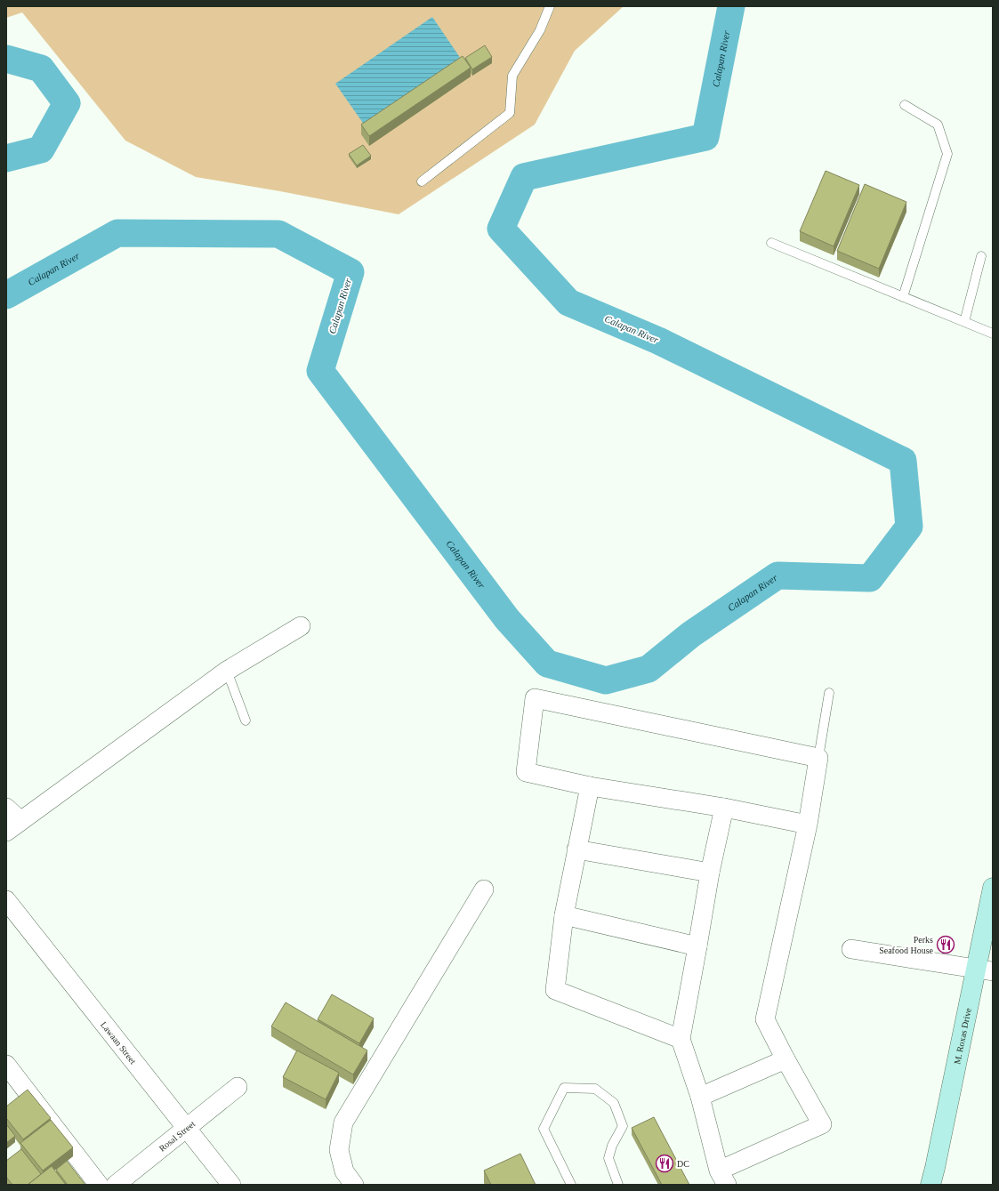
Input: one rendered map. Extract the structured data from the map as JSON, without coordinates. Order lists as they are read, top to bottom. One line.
{"streets":{"main road":["M. Roxas Drive"],"street":["Lawaan Street","Rosal Street"]},"crossings":[["Lawaan Street","Rosal Street"]],"water":["Calapan River"],"places":{"restaurant":["Perks Seafood House","DC"]}}
